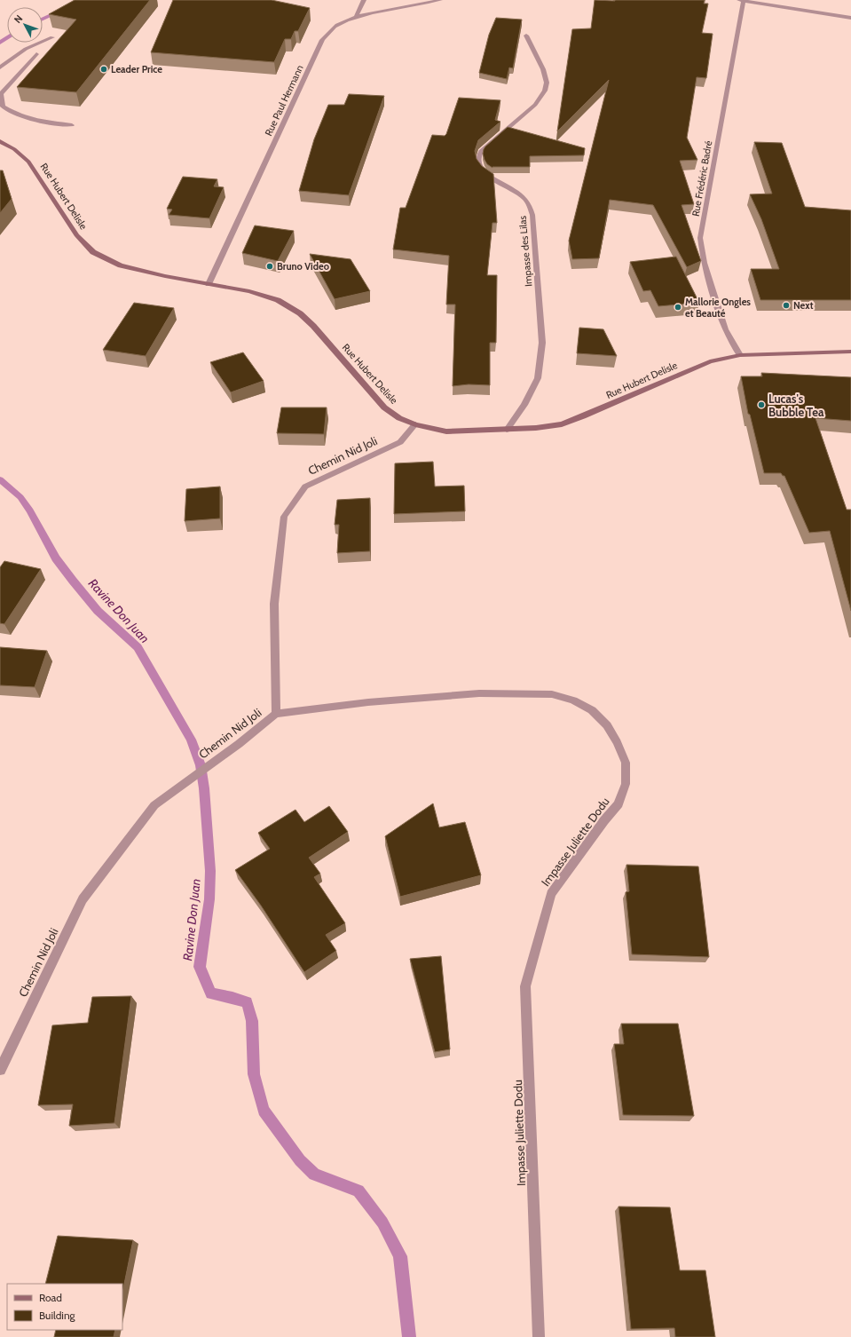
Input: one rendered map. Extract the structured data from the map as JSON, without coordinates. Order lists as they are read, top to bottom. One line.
{"streets":{"main road":["Rue Hubert Delisle"],"street":["Rue Paul Hermann","Rue Frédéric Badré","Impasse des Lilas","Chemin Nid Joli","Impasse Juliette Dodu"]},"crossings":[["Rue Paul Hermann","Rue Hubert Delisle"],["Rue Frédéric Badré","Rue Hubert Delisle"],["Rue Hubert Delisle","Impasse des Lilas"],["Rue Hubert Delisle","Chemin Nid Joli"],["Chemin Nid Joli","Impasse Juliette Dodu"]],"water":["Ravine Don Juan"],"places":["Leader Price","Bruno Video","Next","Mallorie Ongles et Beauté","Lucas's Bubble Tea"],"legend":["Road","Building"],"north":"top left"}
